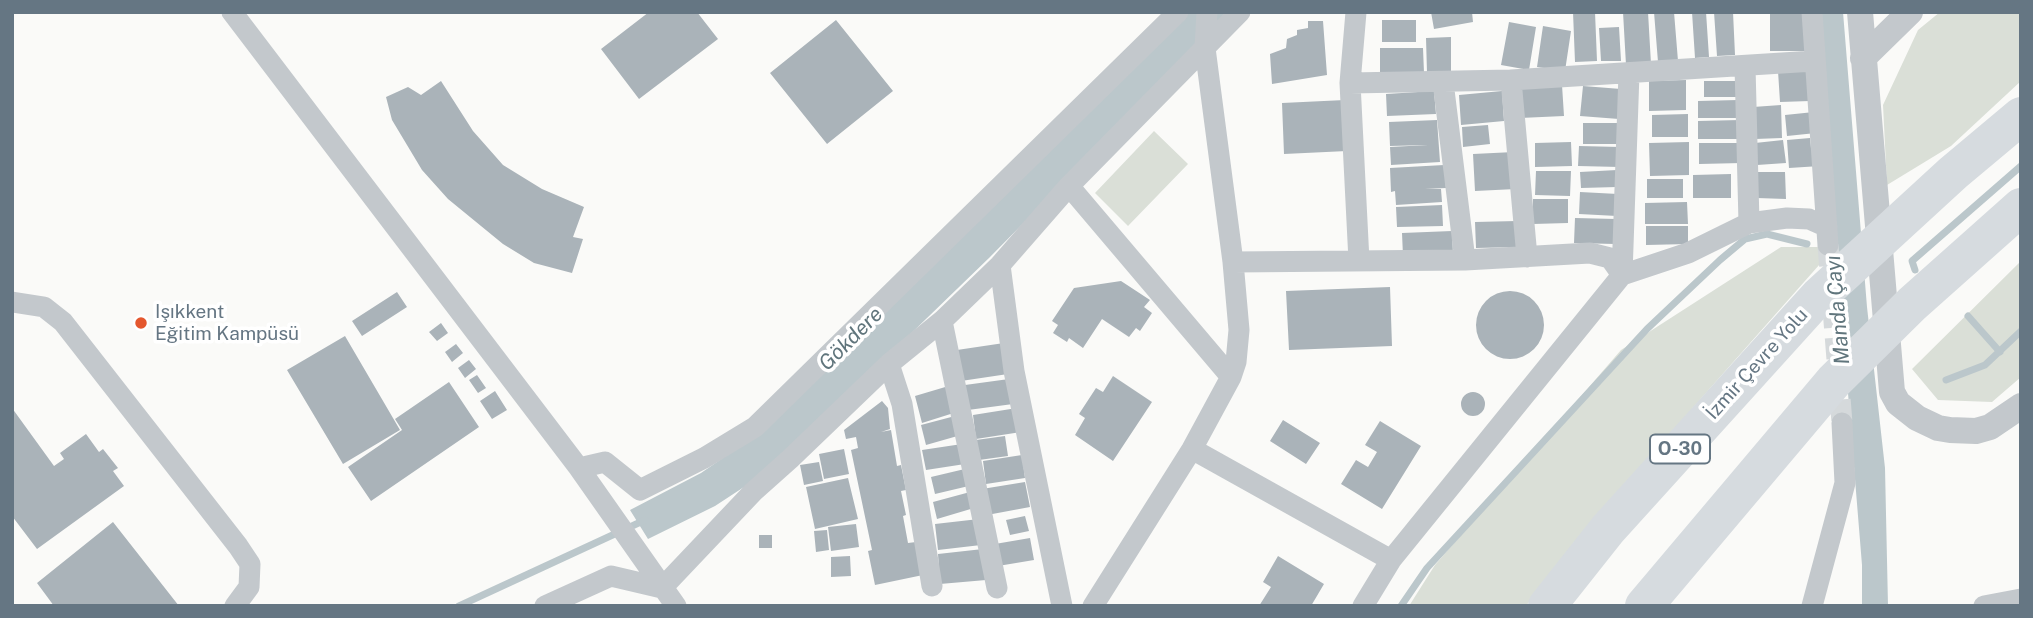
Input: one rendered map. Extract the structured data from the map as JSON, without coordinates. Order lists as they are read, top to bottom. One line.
{"streets":{"highway":["İzmir Çevre Yolu","O-30"]},"water":["Manda Çayı","Gökdere"],"places":["Işıkkent Eğitim Kampüsü"]}
